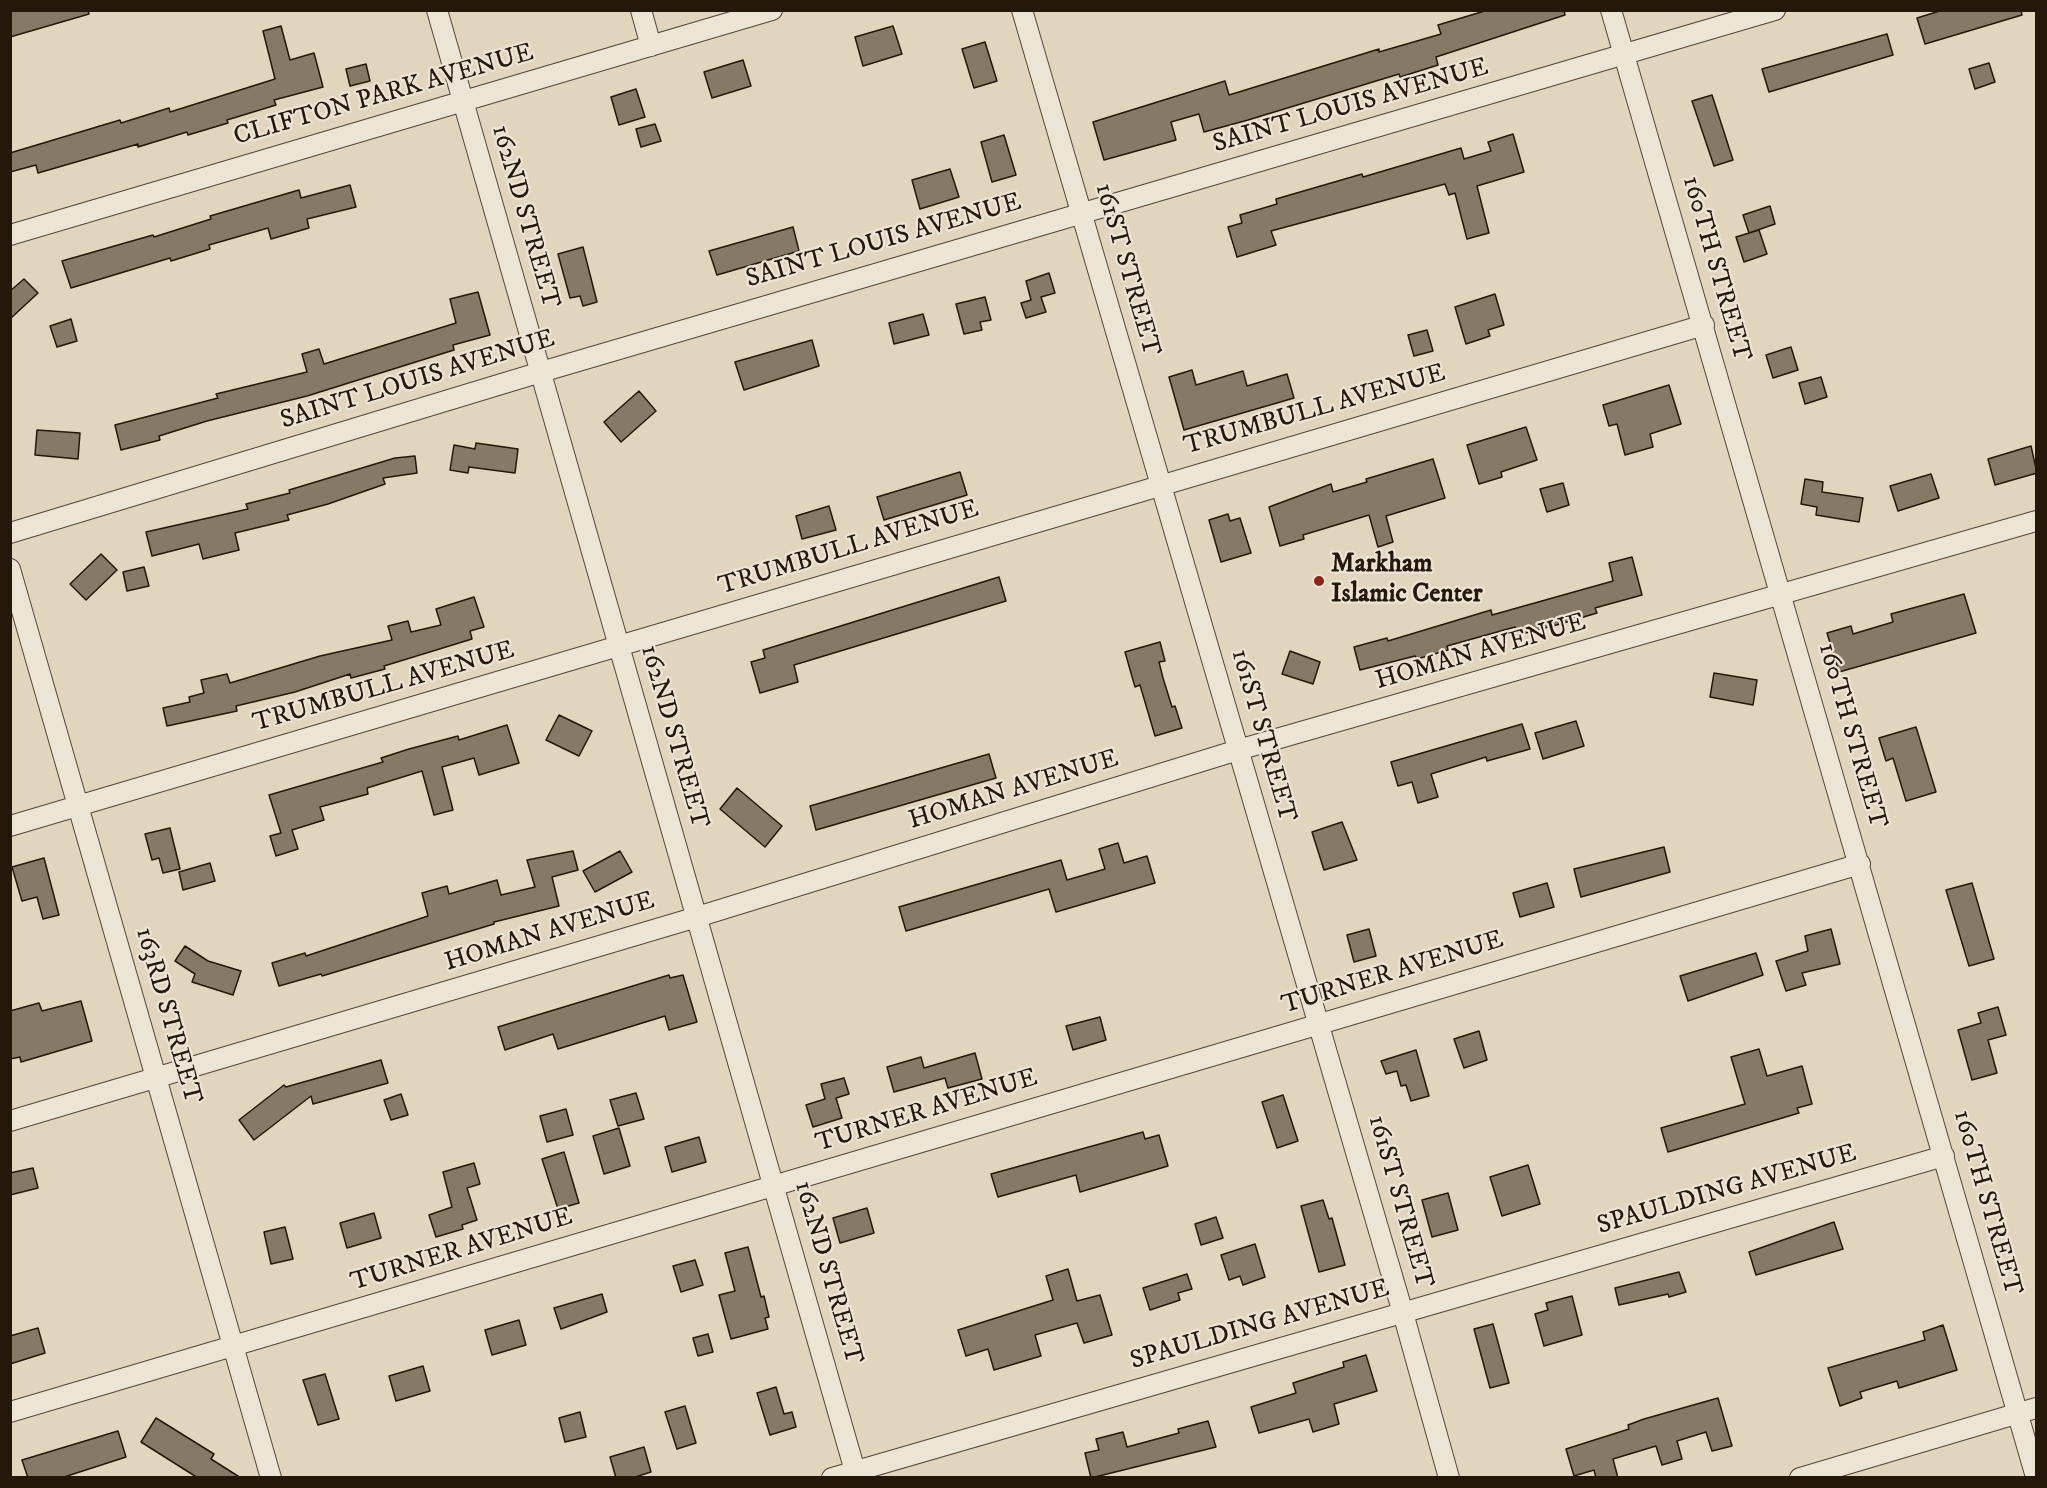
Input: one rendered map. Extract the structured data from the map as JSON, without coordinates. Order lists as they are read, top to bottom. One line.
{"streets":{"street":["CLIFTON PARK AVENUE","SAINT LOUIS AVENUE","162ND STREET","160TH STREET","161ST STREET","TRUMBULL AVENUE","HOMAN AVENUE","TURNER AVENUE","163RD STREET","SPAULDING AVENUE"]},"crossings":[["CLIFTON PARK AVENUE","162ND STREET"],["SAINT LOUIS AVENUE","162ND STREET"],["SAINT LOUIS AVENUE","160TH STREET"],["SAINT LOUIS AVENUE","161ST STREET"],["162ND STREET","TRUMBULL AVENUE"],["162ND STREET","HOMAN AVENUE"],["162ND STREET","TURNER AVENUE"],["162ND STREET","SPAULDING AVENUE"],["160TH STREET","TRUMBULL AVENUE"],["160TH STREET","HOMAN AVENUE"],["160TH STREET","TURNER AVENUE"],["160TH STREET","SPAULDING AVENUE"],["161ST STREET","TRUMBULL AVENUE"],["161ST STREET","HOMAN AVENUE"],["161ST STREET","TURNER AVENUE"],["161ST STREET","SPAULDING AVENUE"],["TRUMBULL AVENUE","163RD STREET"],["HOMAN AVENUE","163RD STREET"],["TURNER AVENUE","163RD STREET"]],"places":["Markham Islamic Center"]}
